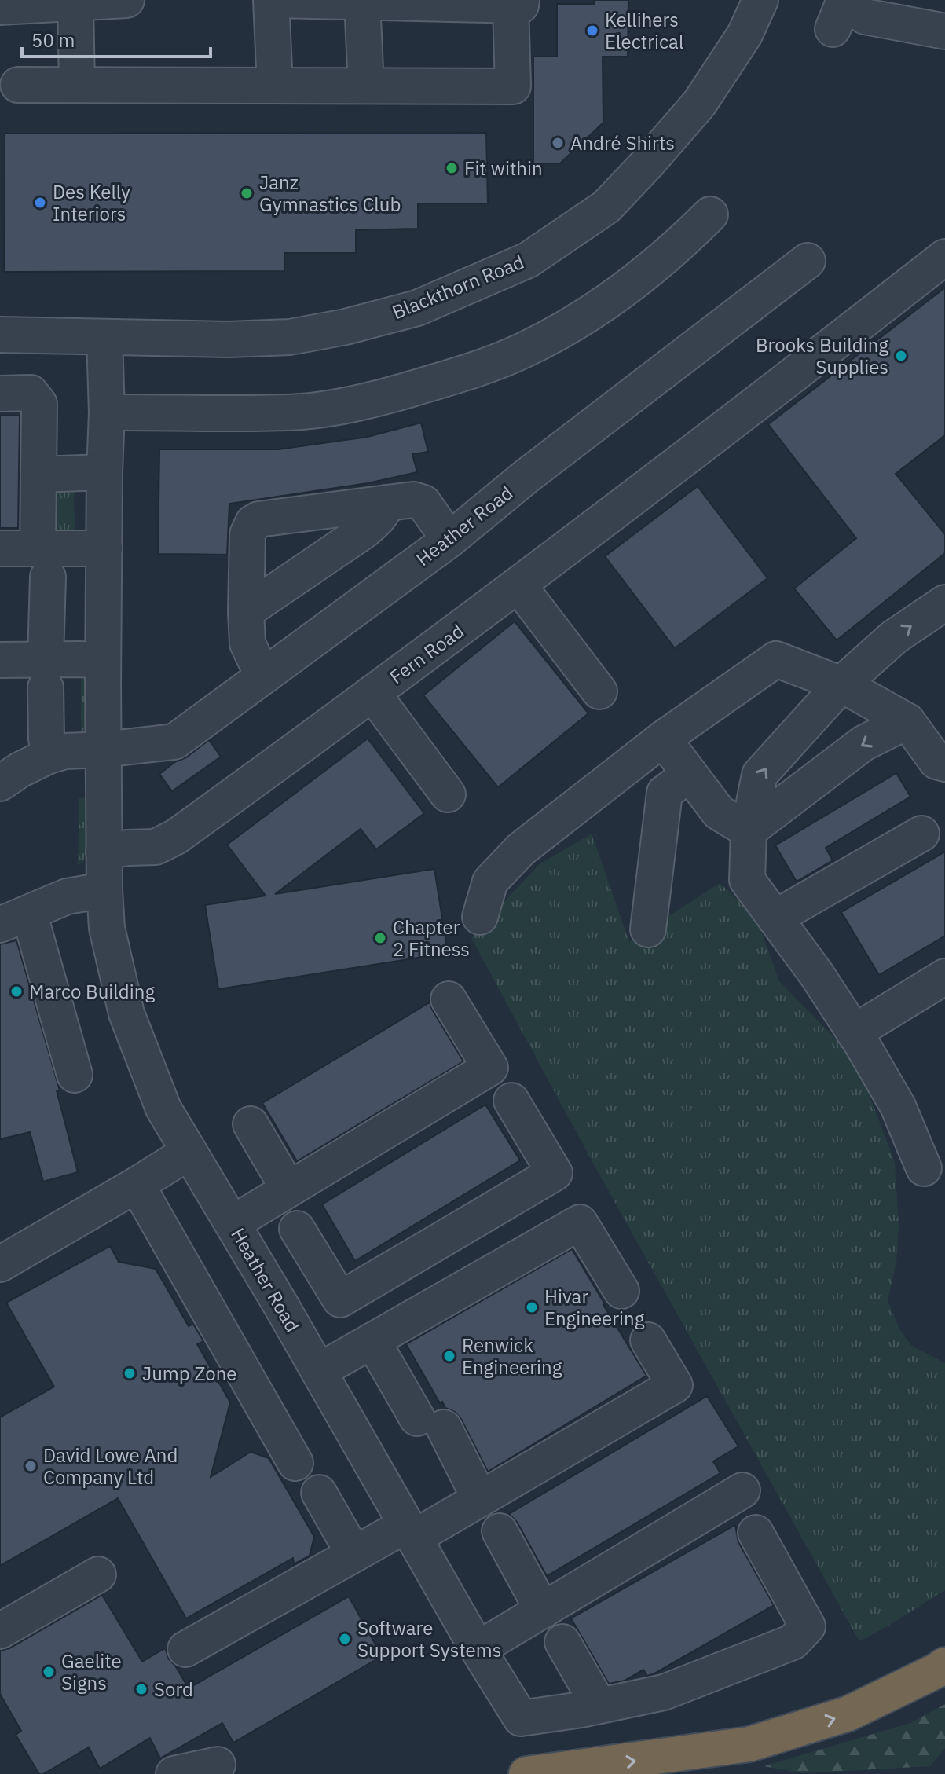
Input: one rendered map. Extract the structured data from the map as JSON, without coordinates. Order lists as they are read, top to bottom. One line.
{"streets":{"street":["Blackthorn Road","Heather Road","Fern Road"]},"crossings":[["Blackthorn Road","Heather Road"],["Heather Road","Fern Road"]],"places":["Kellihers Electrical","André Shirts","Fit within","Janz Gymnastics Club","Des Kelly Interiors","Brooks Building Supplies","Chapter 2 Fitness","Marco Building","Hivar Engineering","Renwick Engineering","Jump Zone","David Lowe And Company Ltd","Software Support Systems","Gaelite Signs","Sord"],"scale_bar":"50 m"}
